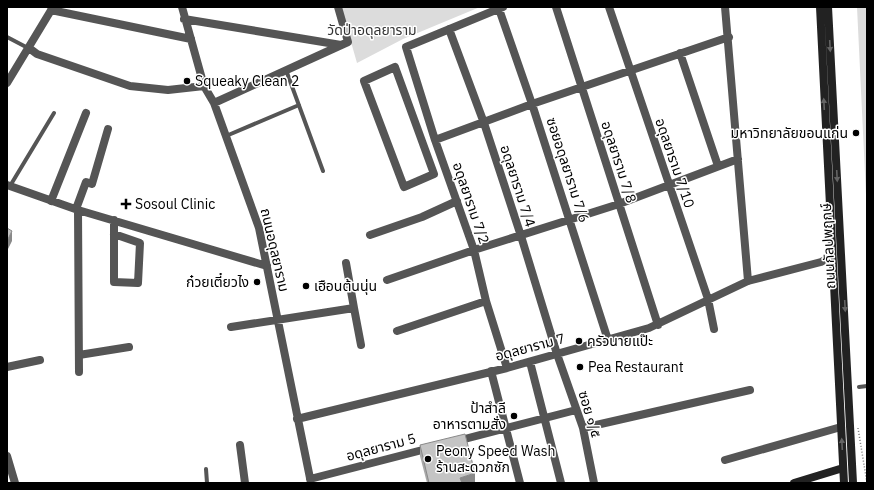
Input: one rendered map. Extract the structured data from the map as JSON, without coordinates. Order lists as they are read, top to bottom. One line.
{"streets":{"main road":["ถนนกัลปพฤกษ์"],"street":["อดุลยาราม 7/8","อดุลยาราม 7/10","ซอยอดุลยาราม 7/6","อดุลยาราม 7/4","อดุลยาราม 7/2","ถนนอดุลยาราม","อดุลยาราม 7","ซอย ๑/๕","อดุลยาราม 5"]},"crossings":[["อดุลยาราม 7/8","อดุลยาราม 7"],["อดุลยาราม 7/10","อดุลยาราม 7"],["ซอยอดุลยาราม 7/6","อดุลยาราม 7"],["อดุลยาราม 7/4","อดุลยาราม 7/2"],["อดุลยาราม 7/4","อดุลยาราม 7"],["อดุลยาราม 7/4","ซอย ๑/๕"],["อดุลยาราม 7/2","อดุลยาราม 7"],["ถนนกัลปพฤกษ์","อดุลยาราม 7"],["ถนนอดุลยาราม","อดุลยาราม 7"],["ถนนอดุลยาราม","อดุลยาราม 5"],["อดุลยาราม 7","ซอย ๑/๕"],["ซอย ๑/๕","อดุลยาราม 5"]],"parks":["วัดป่าอดุลยาราม"],"places":{"other":["Squeaky Clean 2","มหาวิทยาลัยขอนแก่น","ก๋วยเตี๋ยวไง","เฮือนต้นนุ่น","ครัวนายแป๊ะ","Pea Restaurant","ป้าสำลี อาหารตามสั่ง","Peony Speed Wash ร้านสะดวกซัก"],"health":["Sosoul Clinic"]}}
